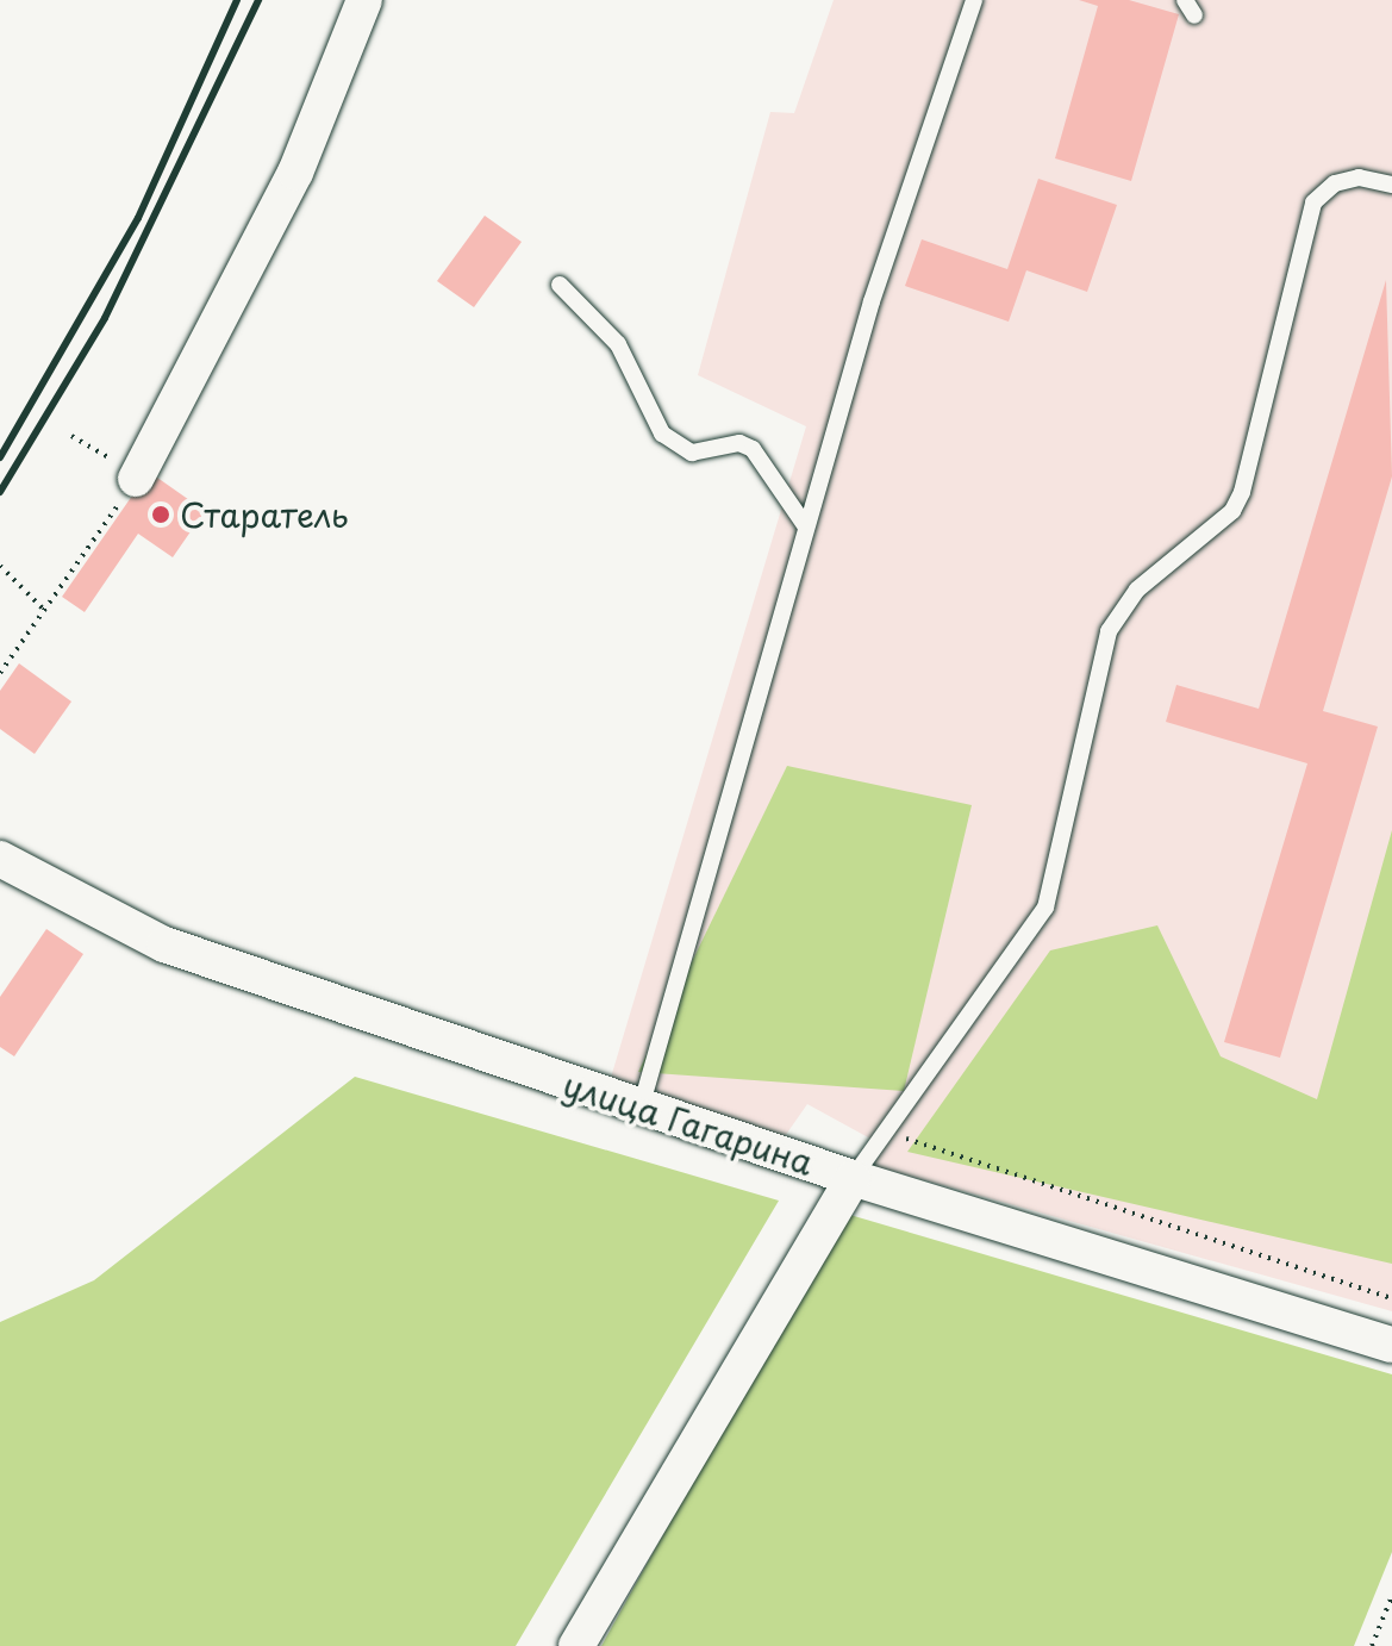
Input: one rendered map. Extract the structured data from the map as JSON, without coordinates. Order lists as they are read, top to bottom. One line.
{"streets":{"street":["улица Гагарина"]},"places":["Старатель"]}
